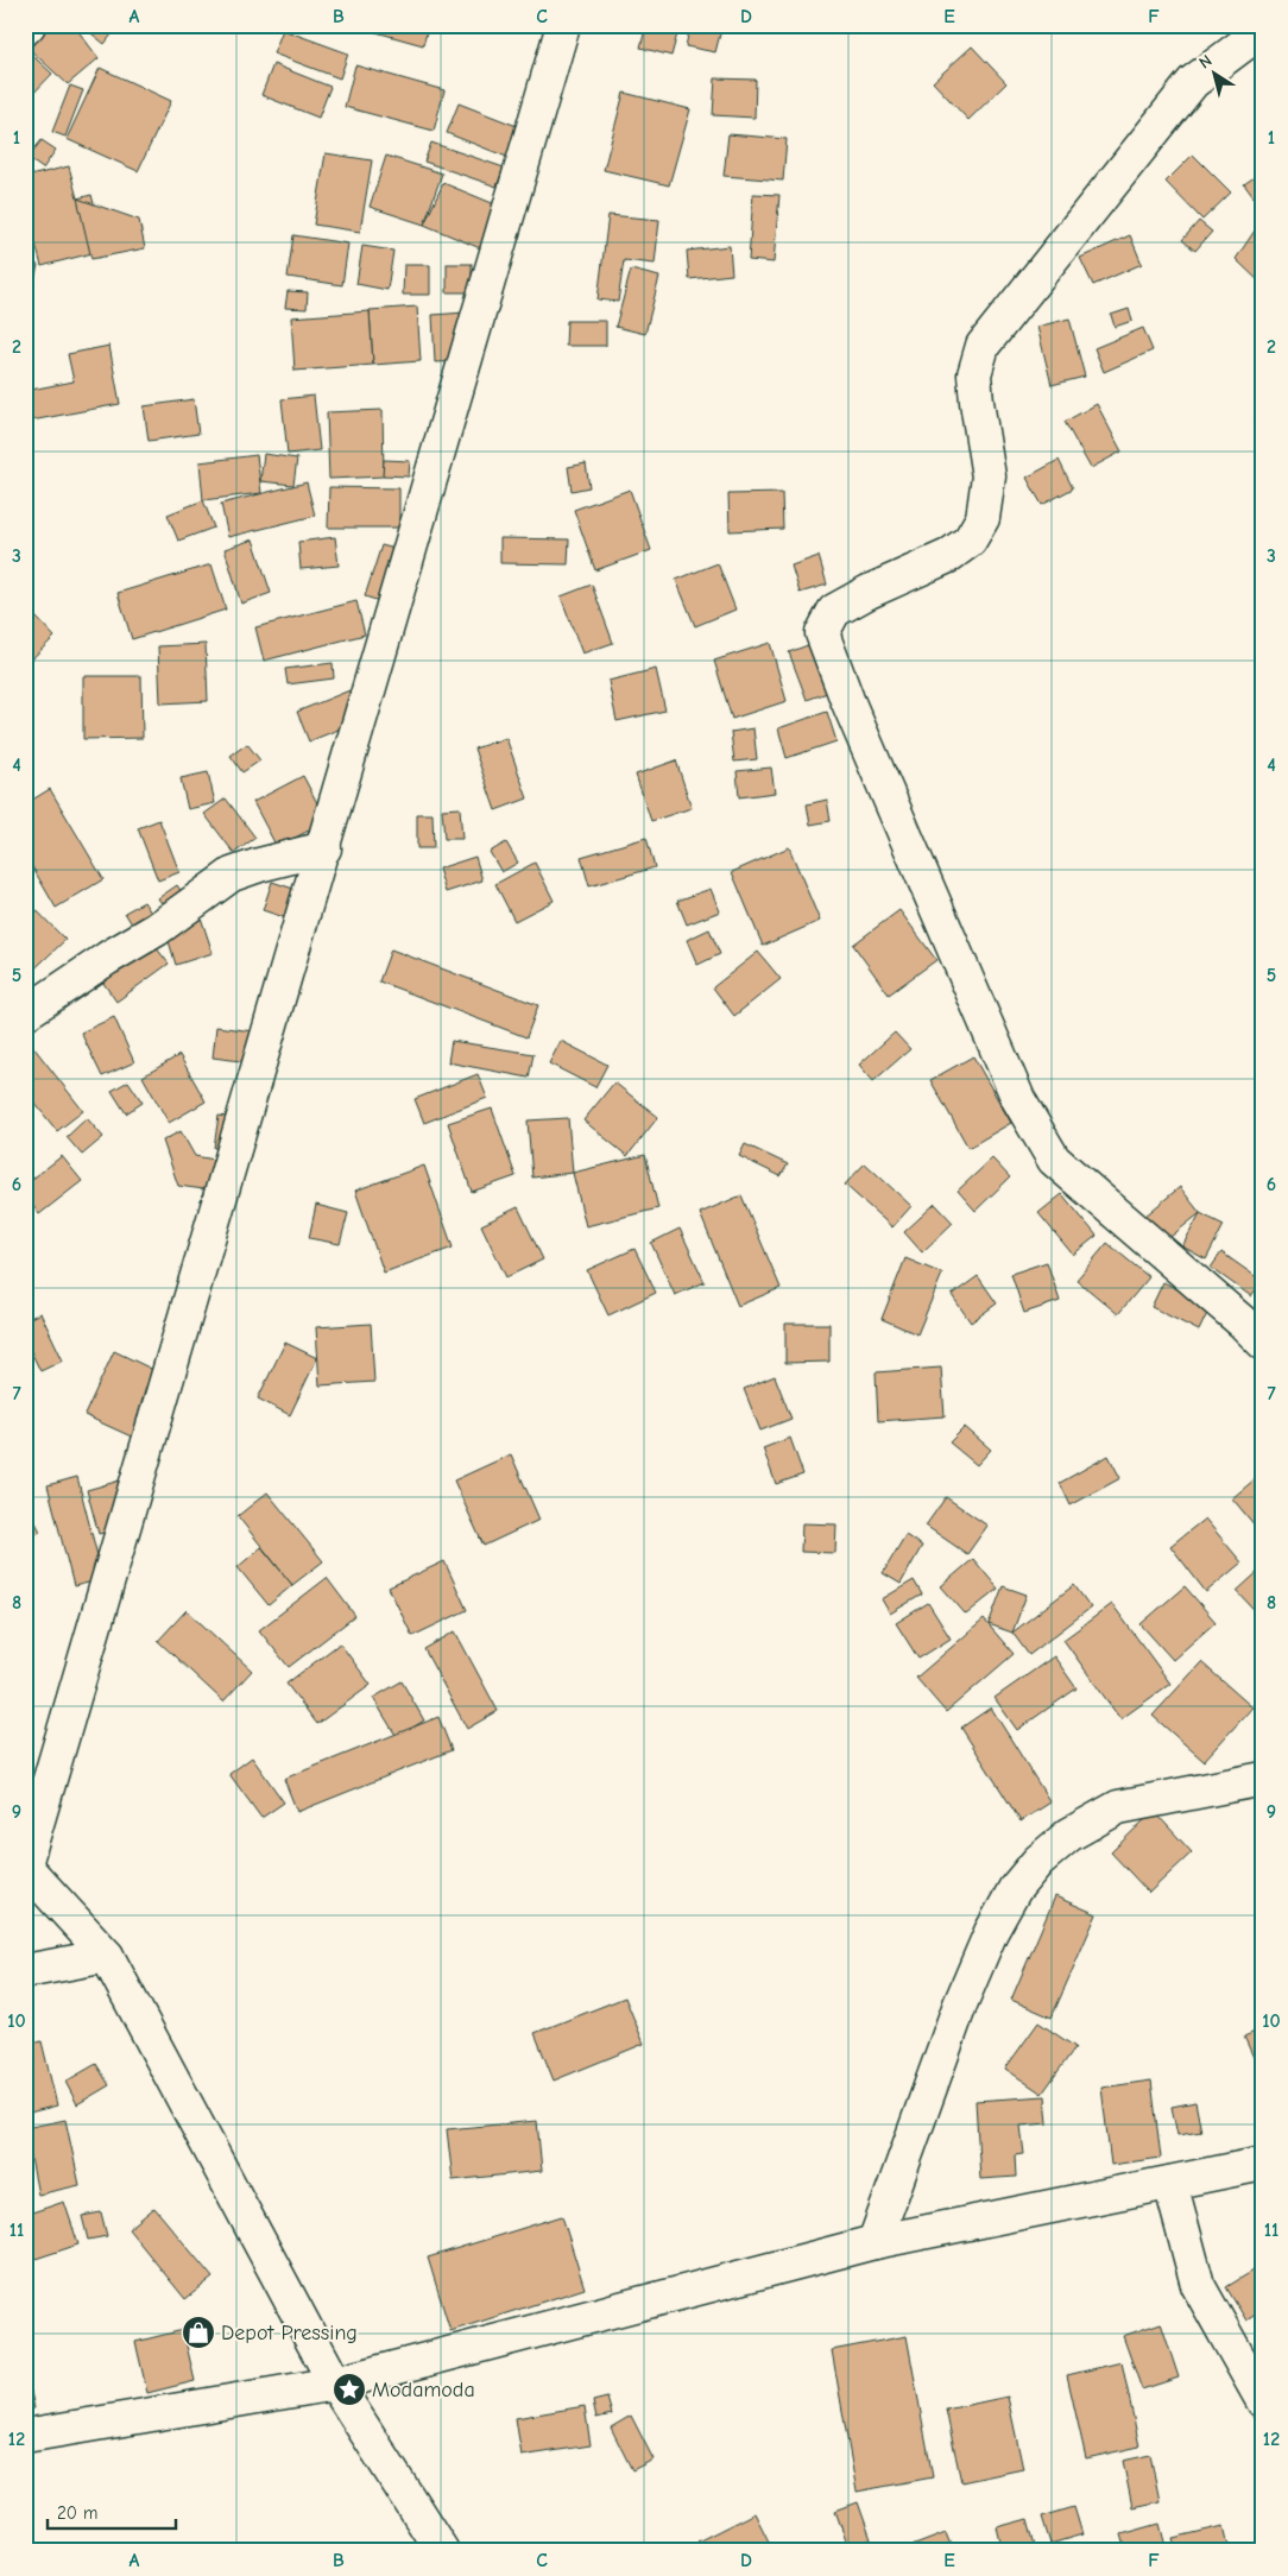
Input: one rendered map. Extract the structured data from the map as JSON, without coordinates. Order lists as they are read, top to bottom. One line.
{"places":{"shop":["Depot Pressing"],"place":["Modamoda"]},"scale_bar":"20 m","north":"top left","grid":{"columns":["A","B","C","D","E","F"],"rows":["1","2","3","4","5","6","7","8","9","10","11","12"]}}
